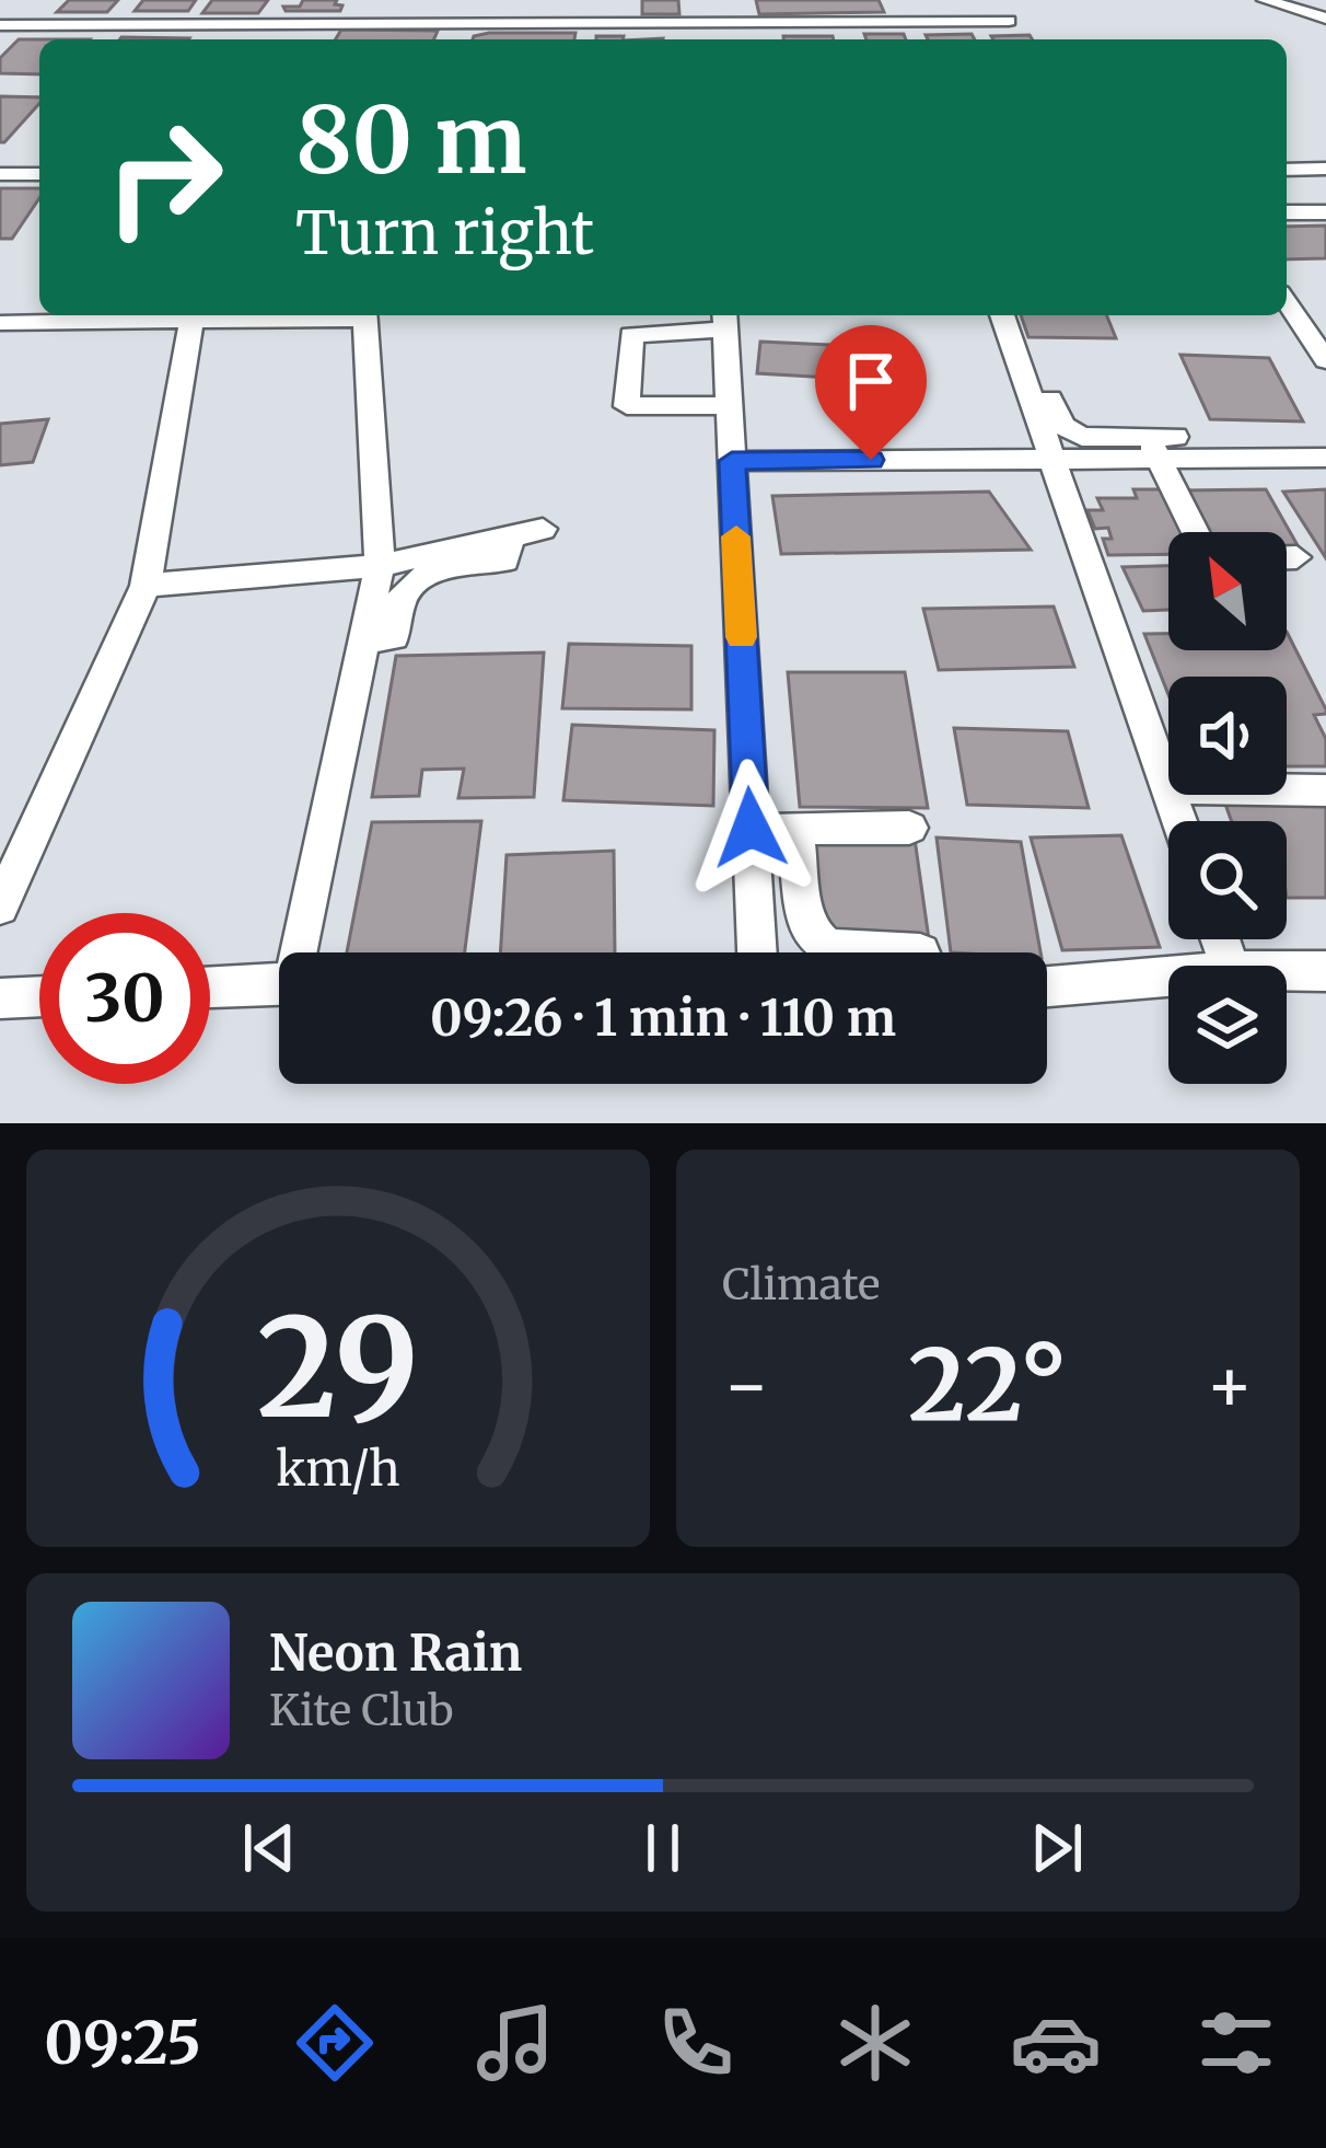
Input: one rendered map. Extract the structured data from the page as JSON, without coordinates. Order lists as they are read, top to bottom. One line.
{"north":"top left","page":{"turn":["80 m","Turn right"],"limit":"30","trip":"09:26 · 1 min · 110 m","tile":"Climate","heat":["−","22°","+"],"song":["Neon Rain","Kite Club"],"tabs":"09:25","gauge":["29","km/h"]}}
